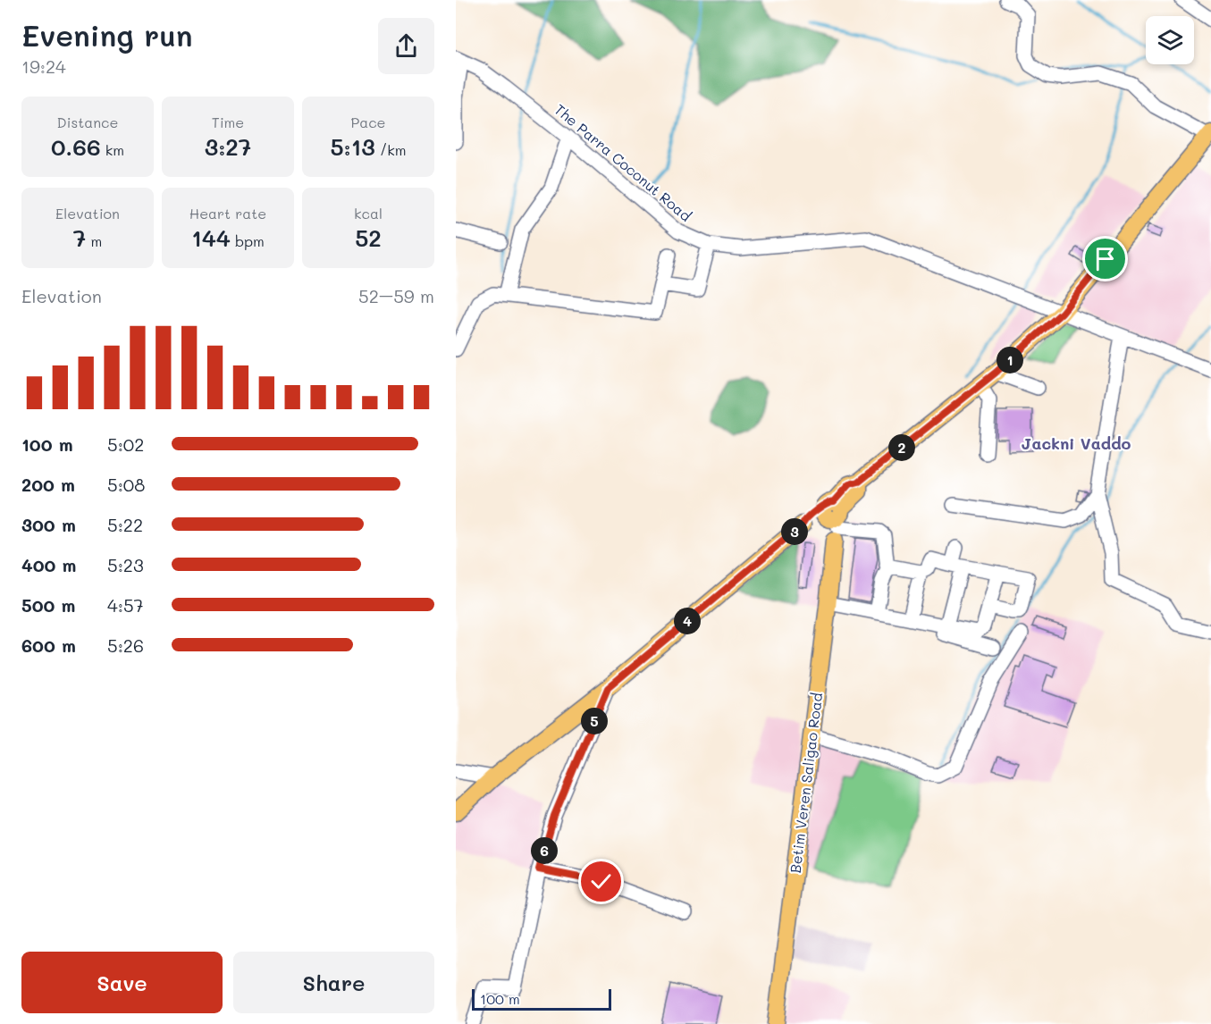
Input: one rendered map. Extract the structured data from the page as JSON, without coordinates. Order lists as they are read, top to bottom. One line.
{"streets":{"main road":["Betim Veren Saligao Road"],"street":["The Parra Coconut Road"]},"districts":["Jackni Vaddo"],"scale_bar":"100 m","page":{"heading":["Evening run","19:24"],"stats":[["Distance","0.66 km"],["Time","3:27"],["Pace","5:13 /km"],["Elevation","7 m"],["Heart rate","144 bpm"],["kcal","52"]],"chart":["Elevation","52–59 m"],"pins":["1","2","3","4","5","6"],"list":[{"name":"100 m","note":"5:02"},{"name":"200 m","note":"5:08"},{"name":"300 m","note":"5:22"},{"name":"400 m","note":"5:23"},{"name":"500 m","note":"4:57"},{"name":"600 m","note":"5:26"}],"buttons":["Save","Share"],"scale":"100 m"}}
